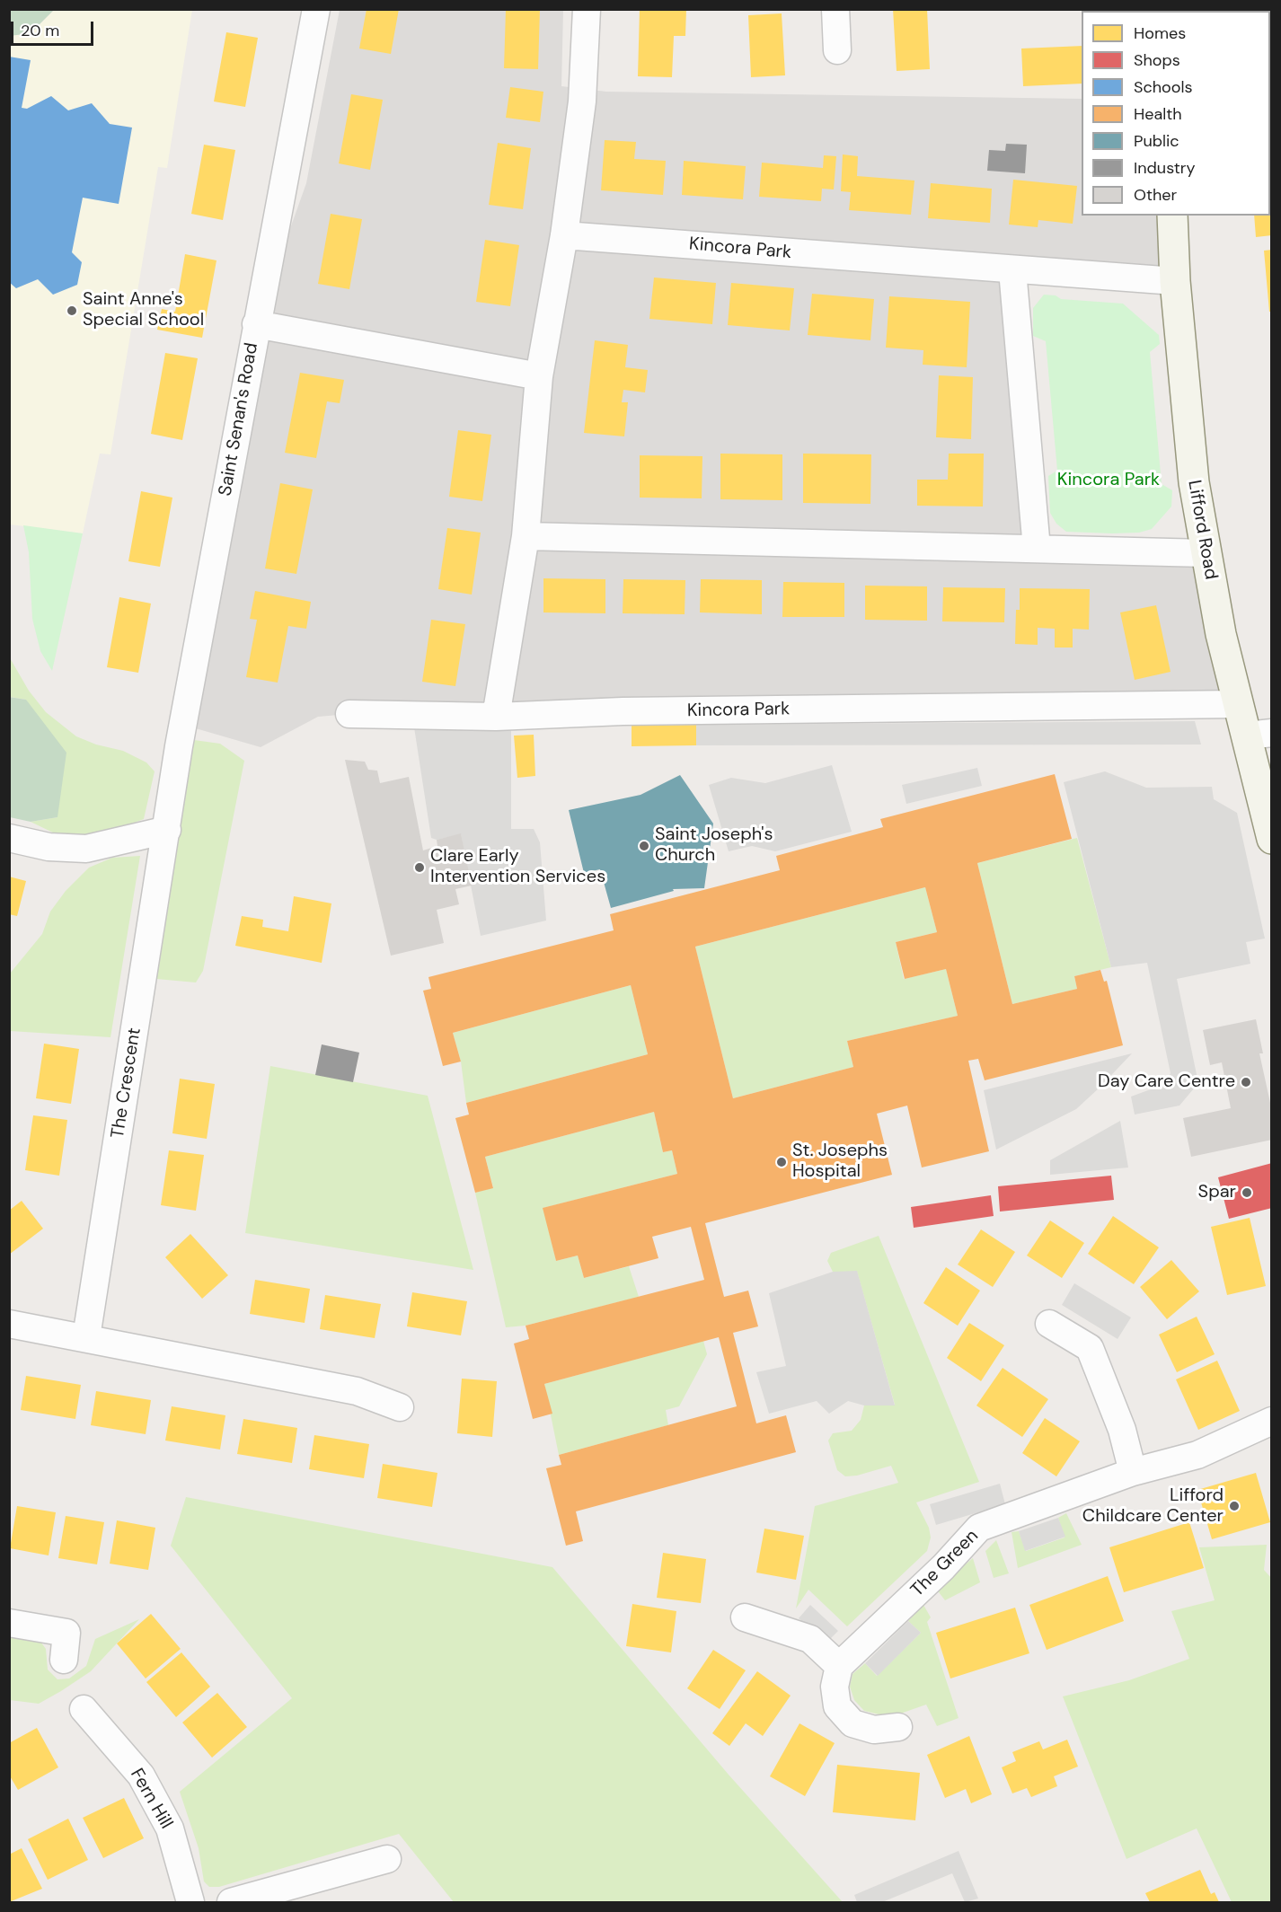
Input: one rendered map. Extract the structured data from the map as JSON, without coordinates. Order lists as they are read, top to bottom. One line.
{"streets":{"main road":["Lifford Road"],"street":["Kincora Park","Saint Senan's Road","The Crescent","The Green","Fern Hill"]},"crossings":[["Kincora Park","Lifford Road"],["Saint Senan's Road","The Crescent"]],"parks":["Kincora Park"],"places":["Saint Anne's Special School","Saint Joseph's Church","Clare Early Intervention Services","Day Care Centre","St. Josephs Hospital","Spar","Lifford Childcare Center"],"legend":["Homes","Shops","Schools","Health","Public","Industry","Other"],"scale_bar":"20 m"}
